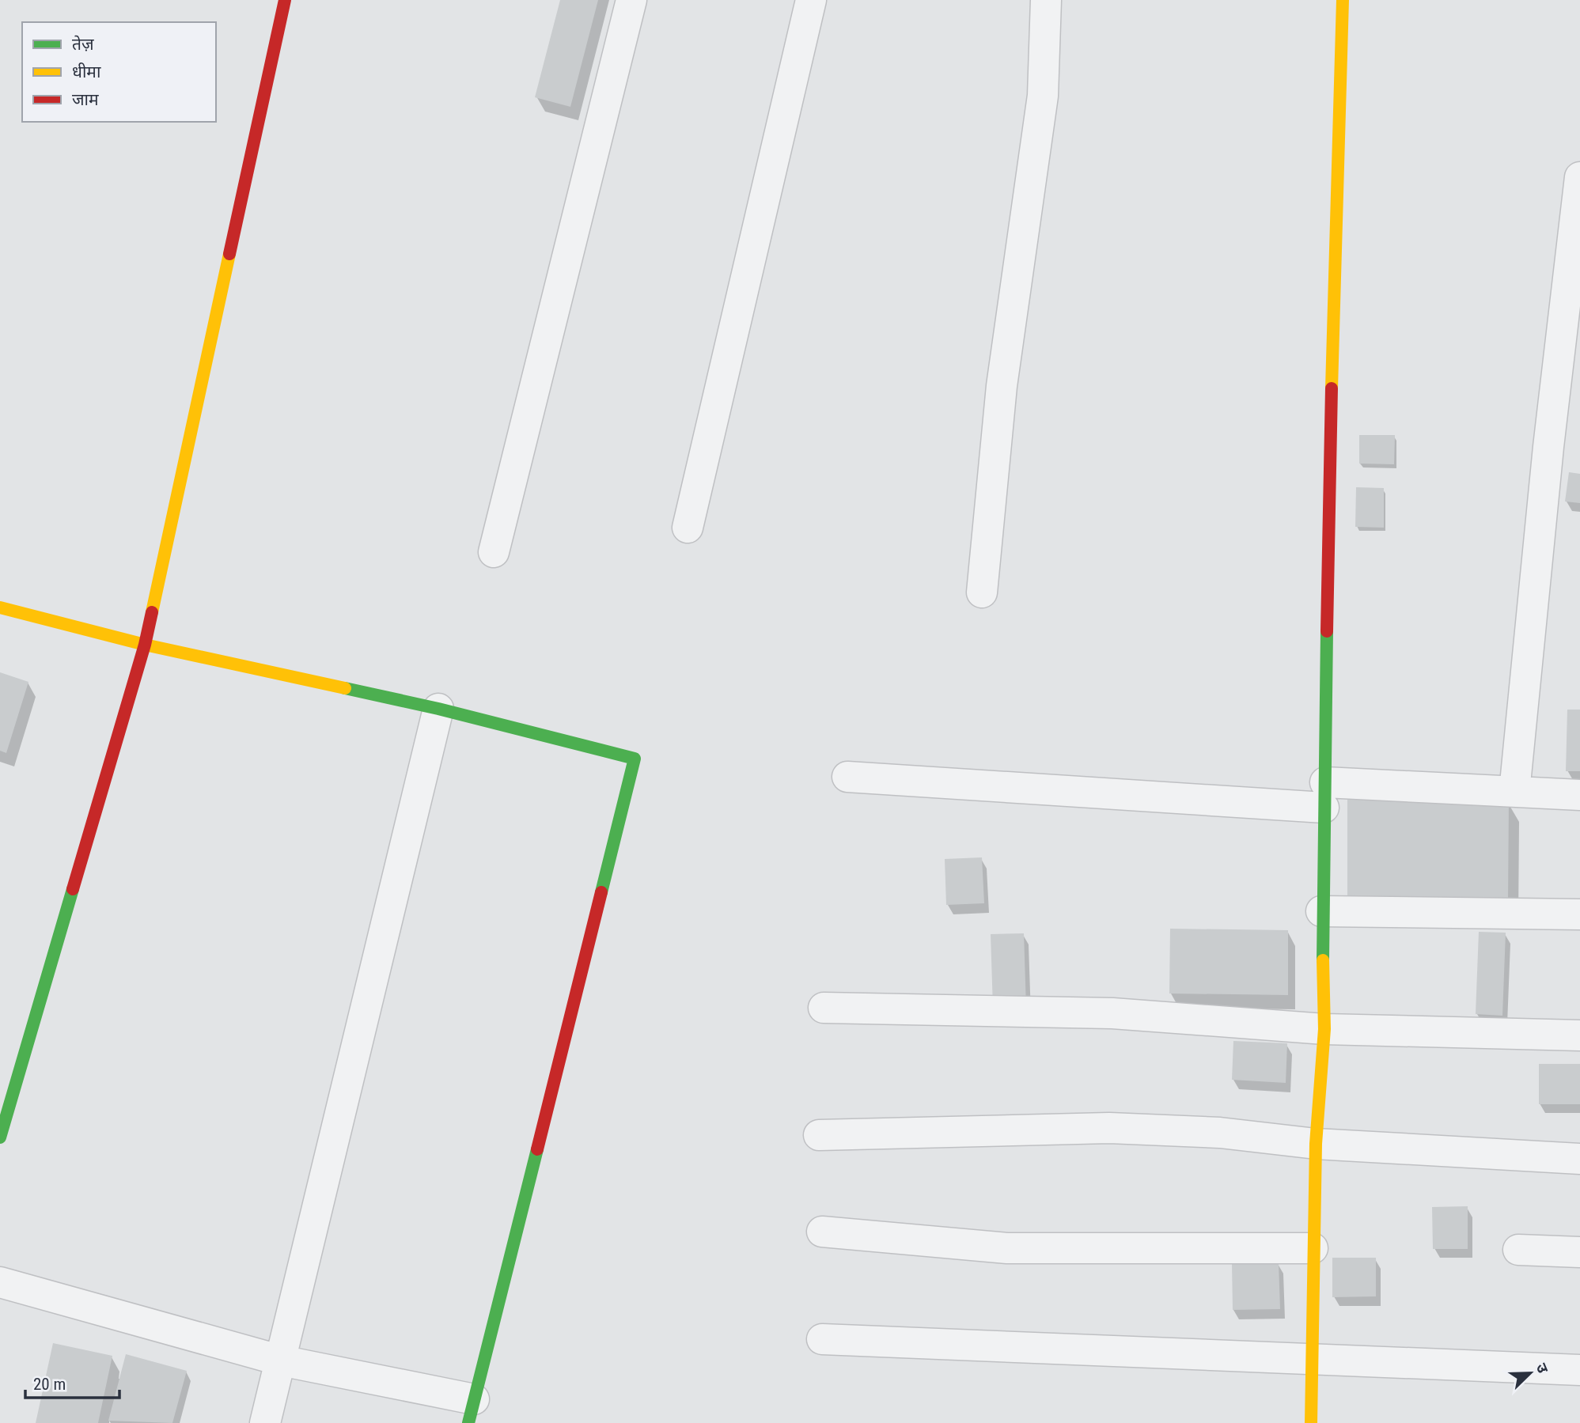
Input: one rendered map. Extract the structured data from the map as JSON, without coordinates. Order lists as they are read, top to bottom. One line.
{"legend":["तेज़","धीमा","जाम"],"scale_bar":"20 m","north":"top right"}
